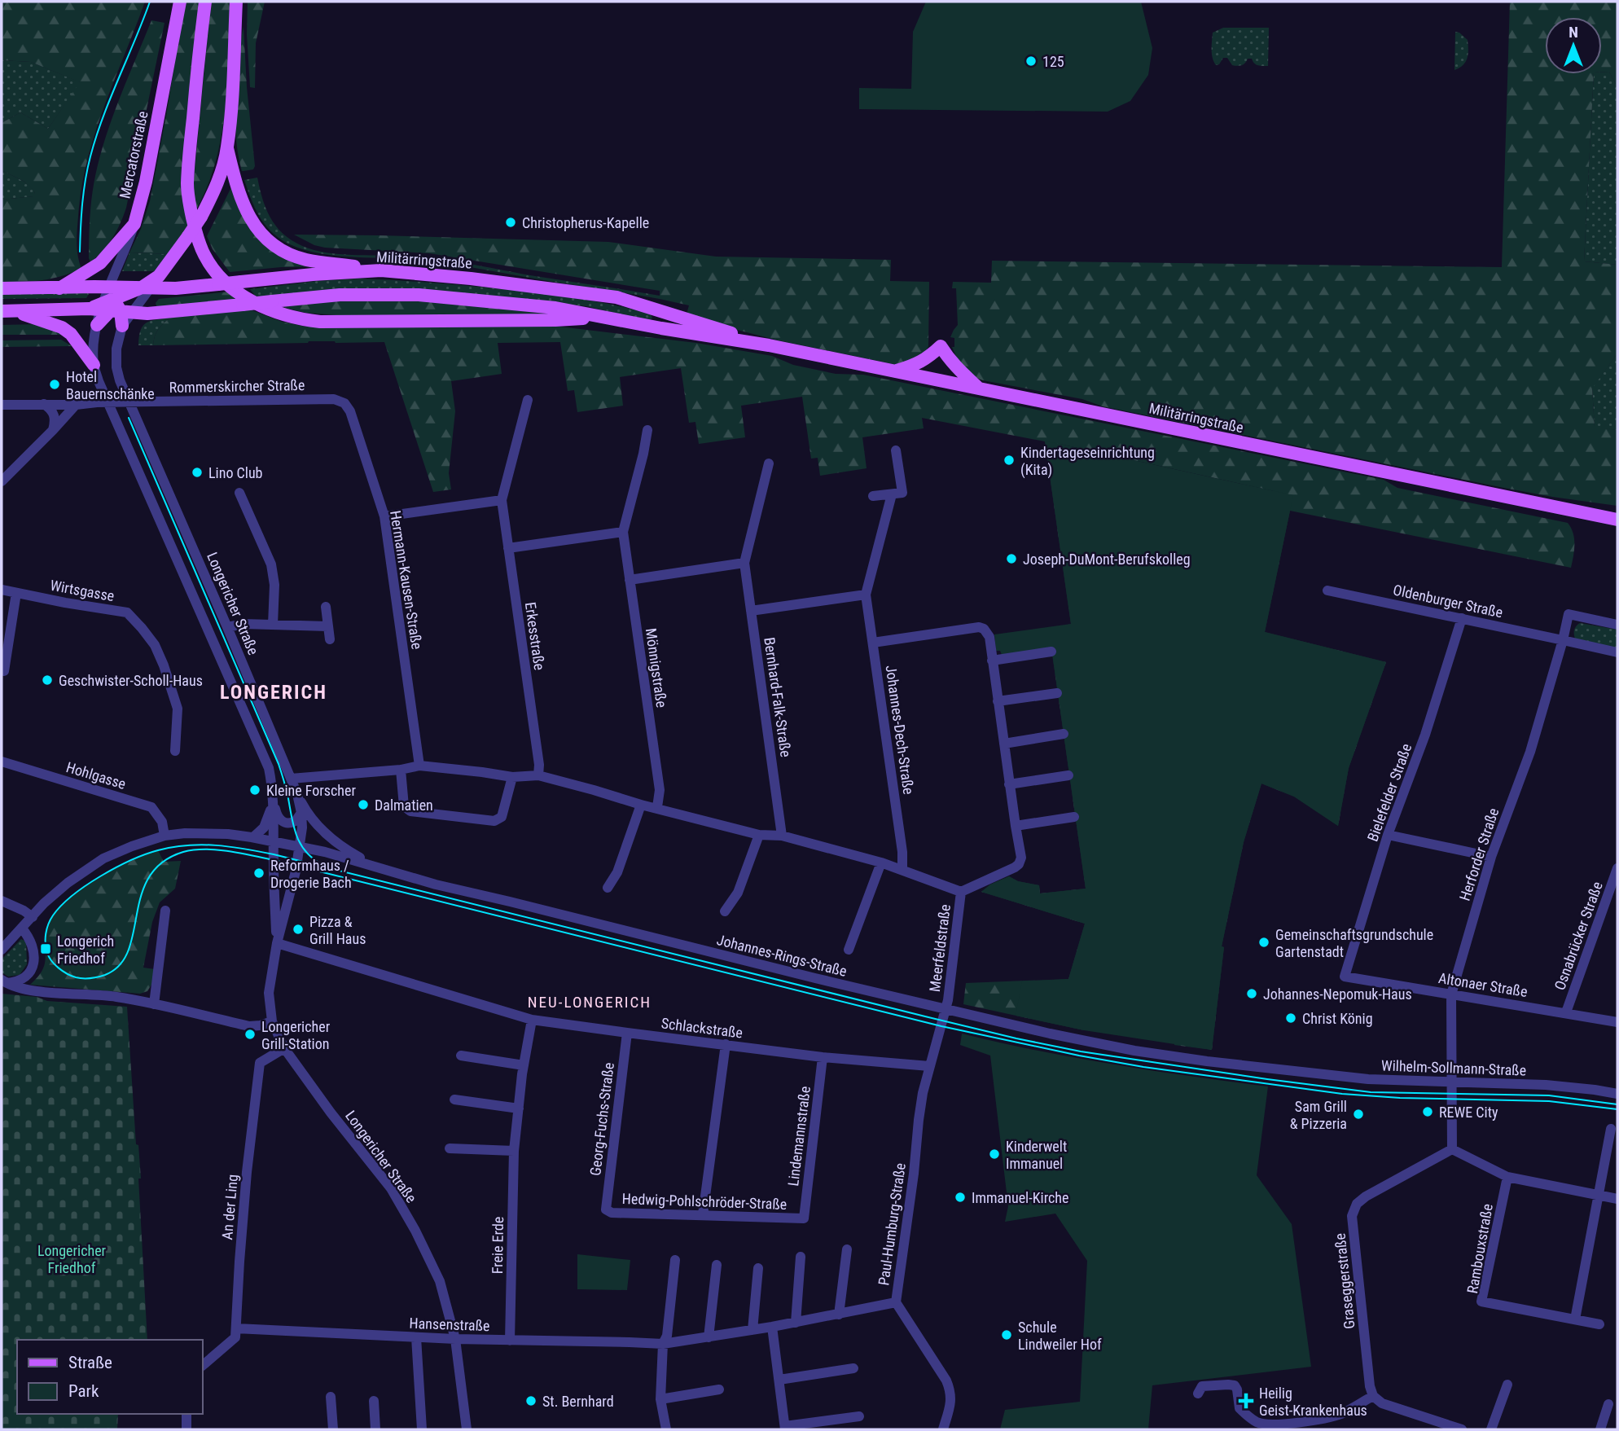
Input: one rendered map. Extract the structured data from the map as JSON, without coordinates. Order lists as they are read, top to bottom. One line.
{"streets":{"main road":["Mercatorstraße","Militärringstraße"],"street":["Rommerskircher Straße","Hermann-Kausen-Straße","Wirtsgasse","Oldenburger Straße","Longericher Straße","Erkesstraße","Mönnigstraße","Bernhard-Falk-Straße","Johannes-Dech-Straße","Hohlgasse","Bielefelder Straße","Herforder Straße","Osnabrücker Straße","Meerfeldstraße","Johannes-Rings-Straße","Altonaer Straße","Schlackstraße","Wilhelm-Sollmann-Straße","Georg-Fuchs-Straße","Lindemannstraße","Hedwig-Pohlschröder-Straße","An der Ling","Paul-Humburg-Straße","Freie Erde","Rambouxstraße","Graseggerstraße","Hansenstraße"]},"crossings":[["Mercatorstraße","Militärringstraße"],["Rommerskircher Straße","Hermann-Kausen-Straße"],["Rommerskircher Straße","Longericher Straße"],["Oldenburger Straße","Bielefelder Straße"],["Oldenburger Straße","Herforder Straße"],["Longericher Straße","Johannes-Rings-Straße"],["Longericher Straße","Schlackstraße"],["Longericher Straße","An der Ling"],["Longericher Straße","Hansenstraße"],["Johannes-Dech-Straße","Meerfeldstraße"],["Hohlgasse","Johannes-Rings-Straße"],["Bielefelder Straße","Altonaer Straße"],["Herforder Straße","Altonaer Straße"],["Herforder Straße","Wilhelm-Sollmann-Straße"],["Osnabrücker Straße","Altonaer Straße"],["Meerfeldstraße","Johannes-Rings-Straße"],["Meerfeldstraße","Paul-Humburg-Straße"],["Johannes-Rings-Straße","Wilhelm-Sollmann-Straße"],["Johannes-Rings-Straße","Paul-Humburg-Straße"],["Schlackstraße","Georg-Fuchs-Straße"],["Schlackstraße","Lindemannstraße"],["Schlackstraße","Paul-Humburg-Straße"],["Schlackstraße","Freie Erde"],["Georg-Fuchs-Straße","Hedwig-Pohlschröder-Straße"],["Lindemannstraße","Hedwig-Pohlschröder-Straße"],["An der Ling","Hansenstraße"],["Paul-Humburg-Straße","Hansenstraße"],["Freie Erde","Hansenstraße"]],"districts":["LONGERICH","NEU-LONGERICH"],"parks":["Longericher Friedhof"],"places":{"other":["125","Christopherus-Kapelle","Hotel Bauernschänke","Kindertageseinrichtung (Kita)","Lino Club","Joseph-DuMont-Berufskolleg","Geschwister-Scholl-Haus","Kleine Forscher","Dalmatien","Reformhaus / Drogerie Bach","Pizza & Grill Haus","Gemeinschaftsgrundschule Gartenstadt","Johannes-Nepomuk-Haus","Christ König","Longericher Grill-Station","REWE City","Sam Grill & Pizzeria","Kinderwelt Immanuel","Immanuel-Kirche","Schule Lindweiler Hof","St. Bernhard"],"transit":["Longerich Friedhof"],"health":["Heilig Geist-Krankenhaus"]},"legend":["Straße","Park"],"north":"top"}
